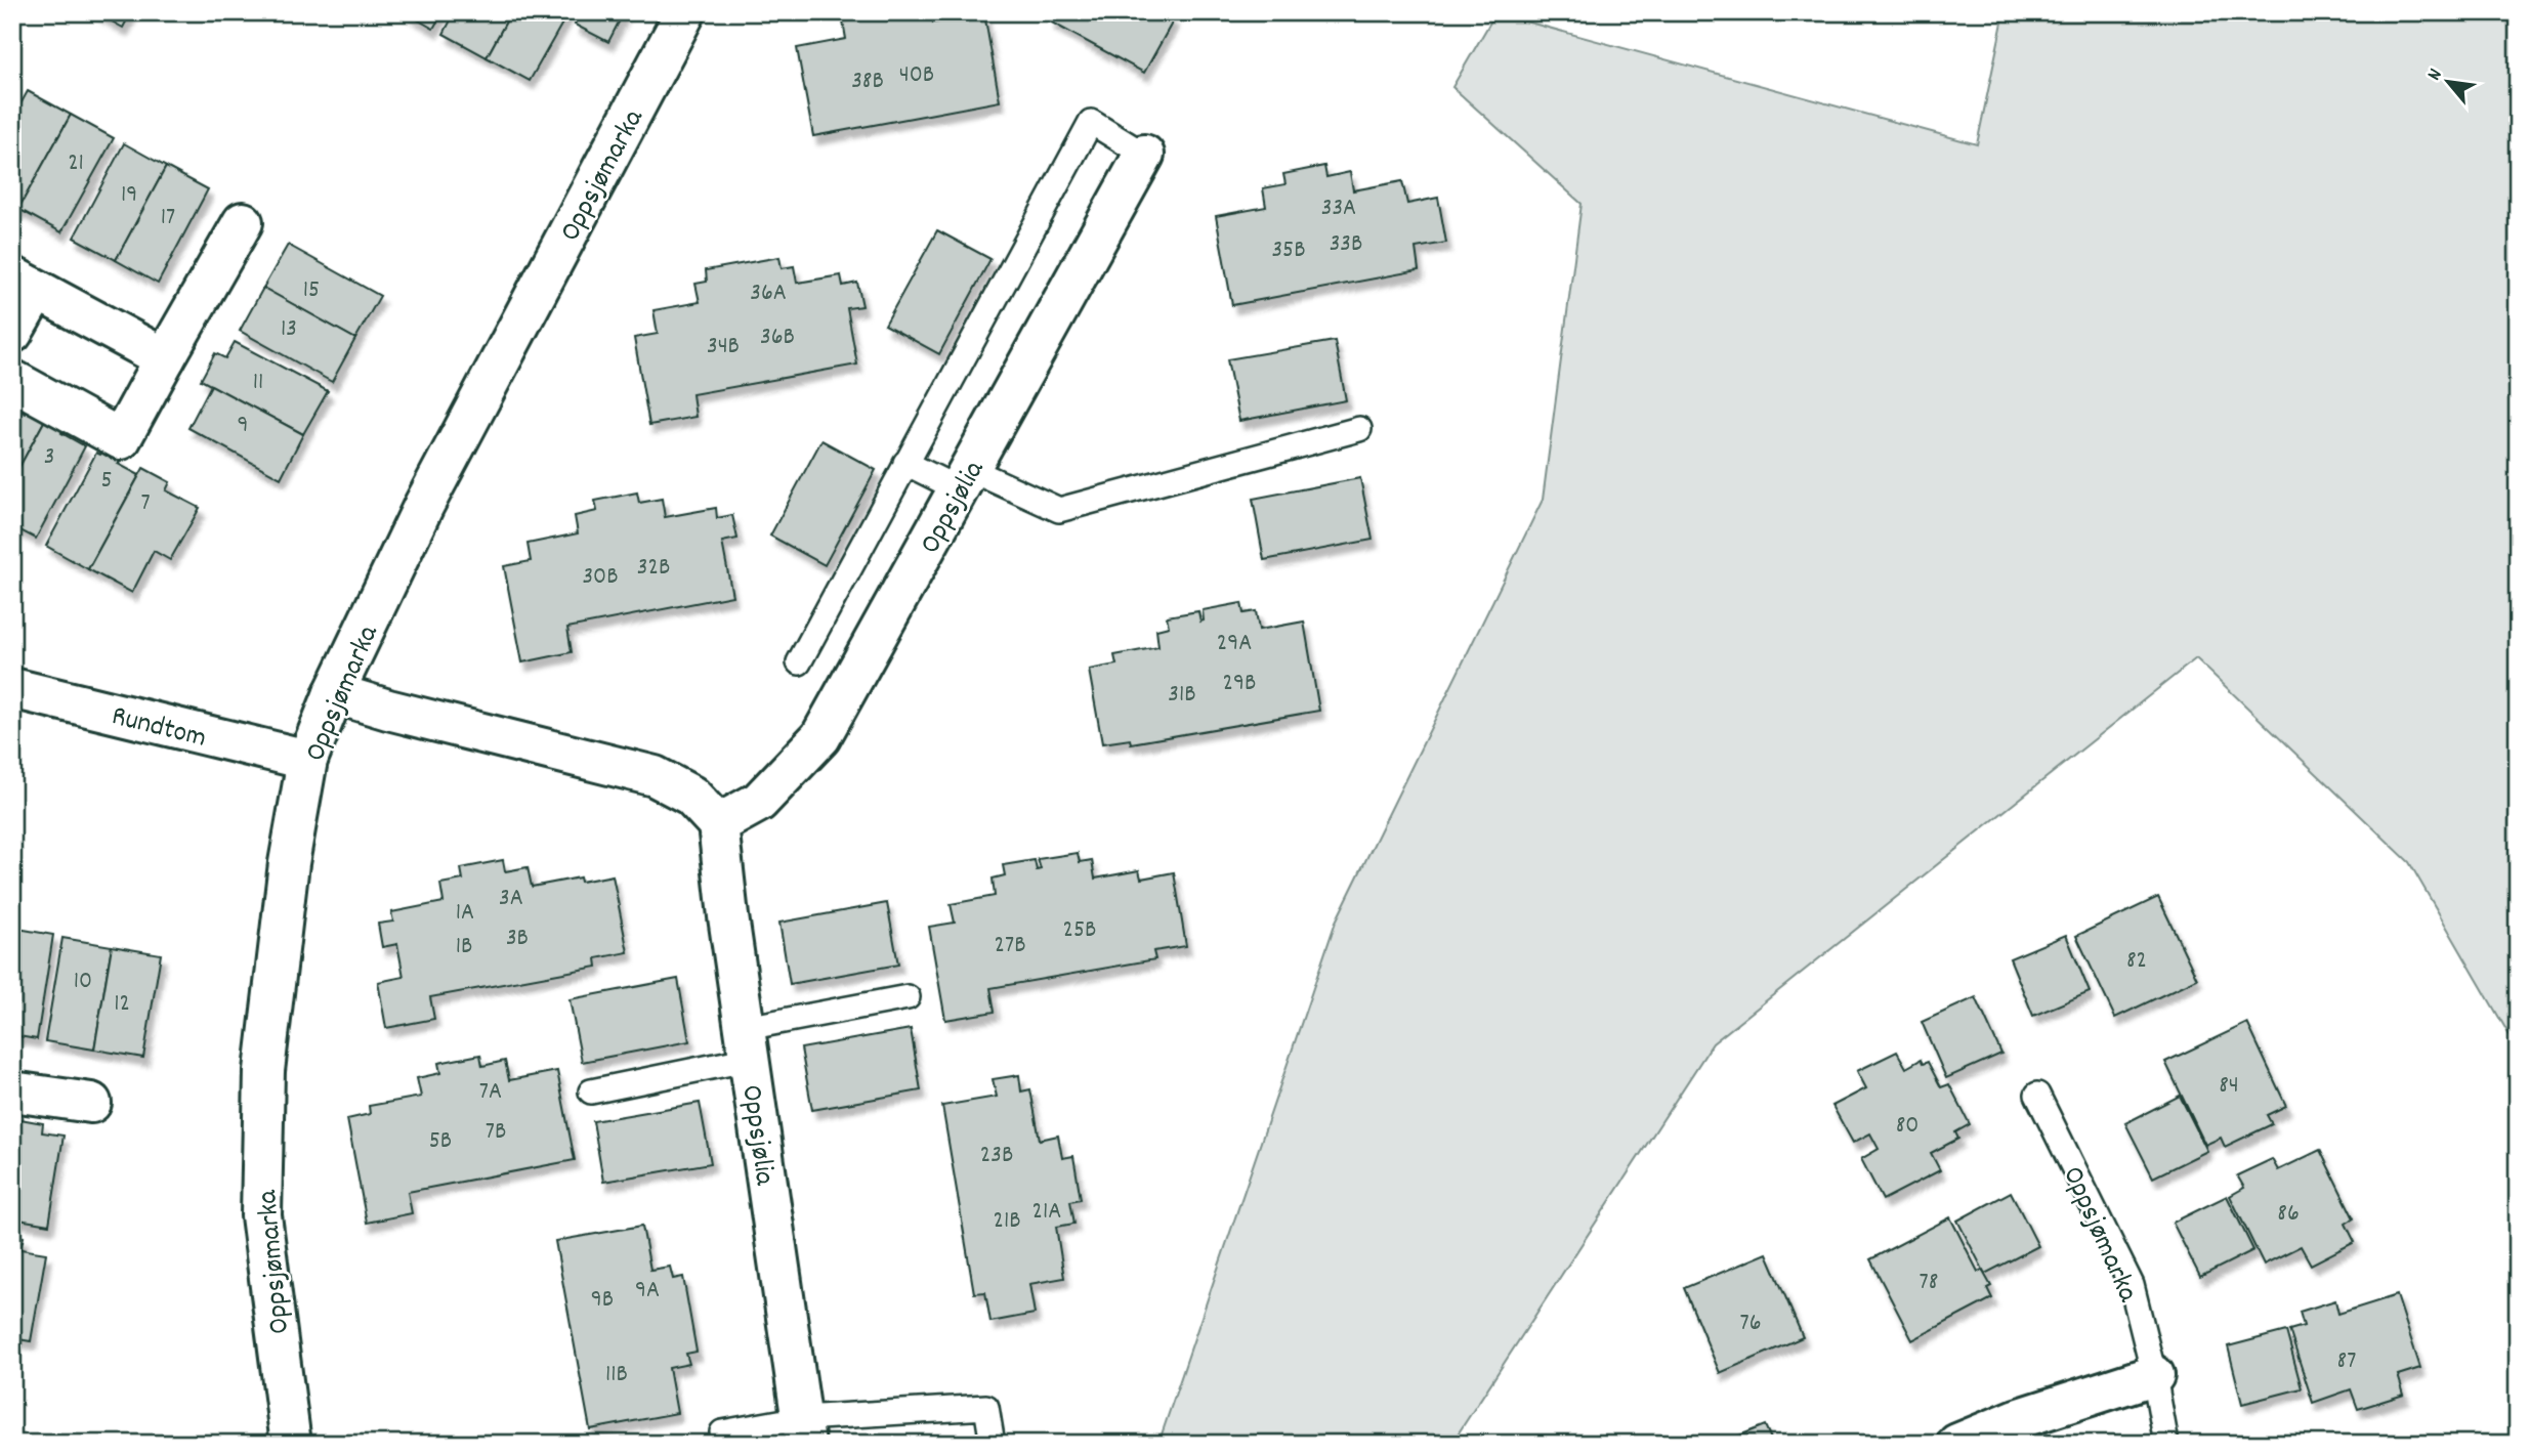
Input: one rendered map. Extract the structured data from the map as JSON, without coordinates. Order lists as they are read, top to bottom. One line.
{"streets":{"street":["Oppsjømarka","Oppsjølia","Rundtom"]},"crossings":[["Oppsjømarka","Rundtom"]],"house_numbers":["40B","38B","21","19","33A","17","33B","35B","15","36A","13","36B","34B","11","9","3","5","7","32B","30B","29A","29B","31B","3A","1A","25B","3B","27B","1B","82","10","12","84","7A","80","7B","5B","23B","21A","86","21B","78","9A","9B","76","87","11B"],"north":"top left"}
